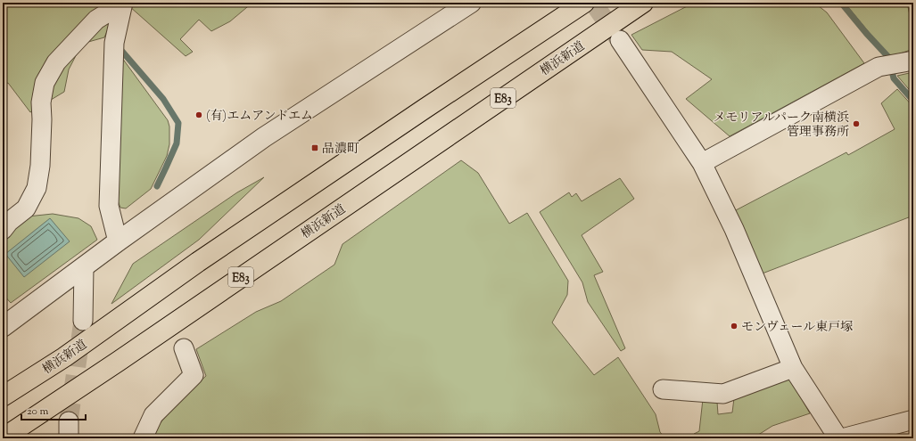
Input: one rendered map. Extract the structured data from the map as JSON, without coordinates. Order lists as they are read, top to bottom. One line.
{"streets":{"highway":["横浜新道","E83"]},"places":{"other":["(有)エムアンドエム","メモリアルパーク南横浜 管理事務所","モンヴェール東戸塚"],"transit":["品濃町"]},"scale_bar":"20 m"}
